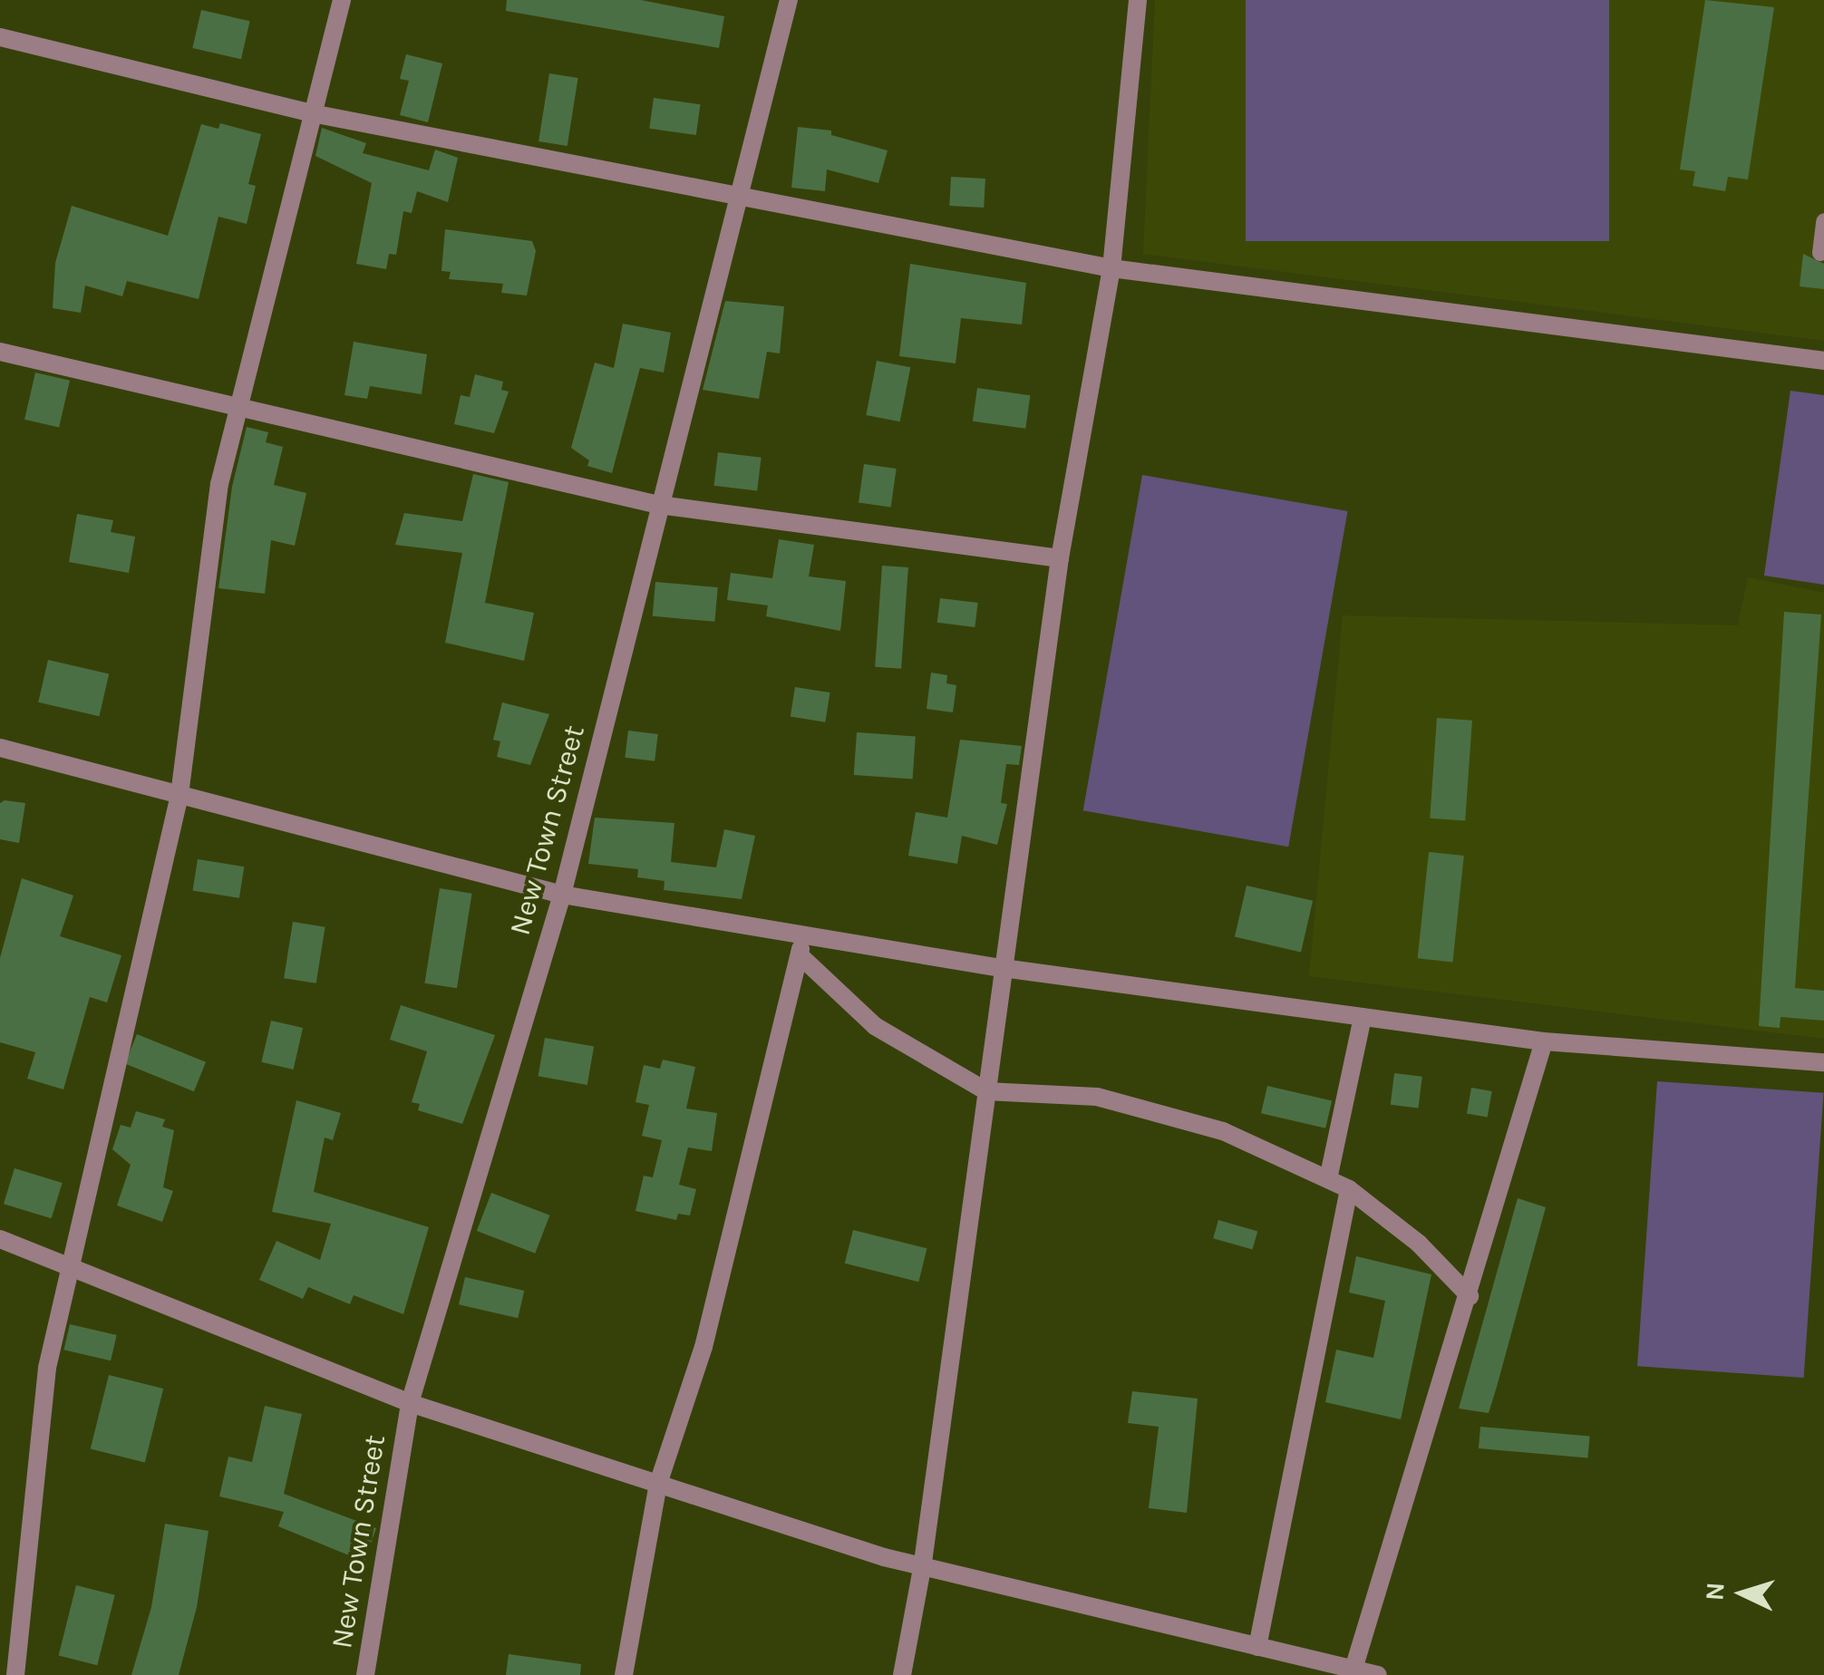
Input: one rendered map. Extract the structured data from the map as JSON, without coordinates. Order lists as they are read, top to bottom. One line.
{"streets":{"street":["New Town Street"]},"north":"left"}
